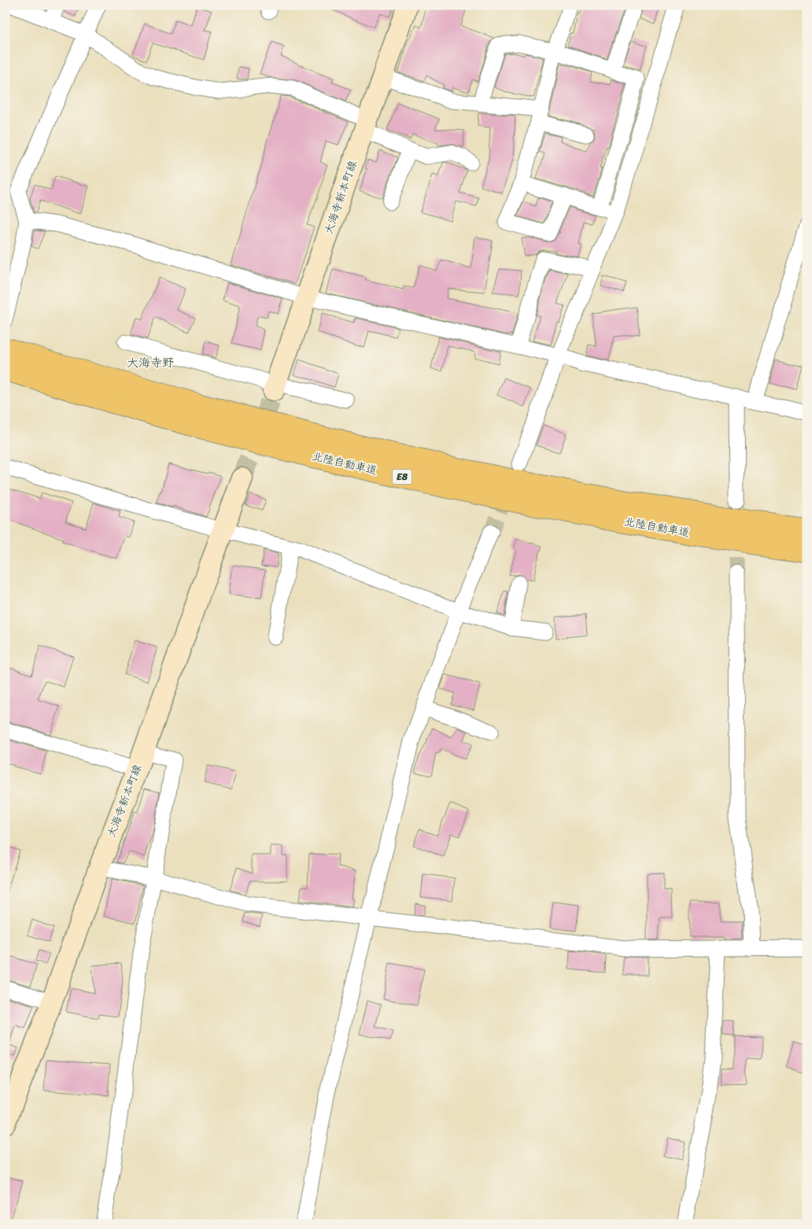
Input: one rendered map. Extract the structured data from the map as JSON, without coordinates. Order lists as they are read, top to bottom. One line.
{"streets":{"highway":["北陸自動車道","E8"],"main road":["大海寺新本町線"]},"districts":["大海寺野"]}
